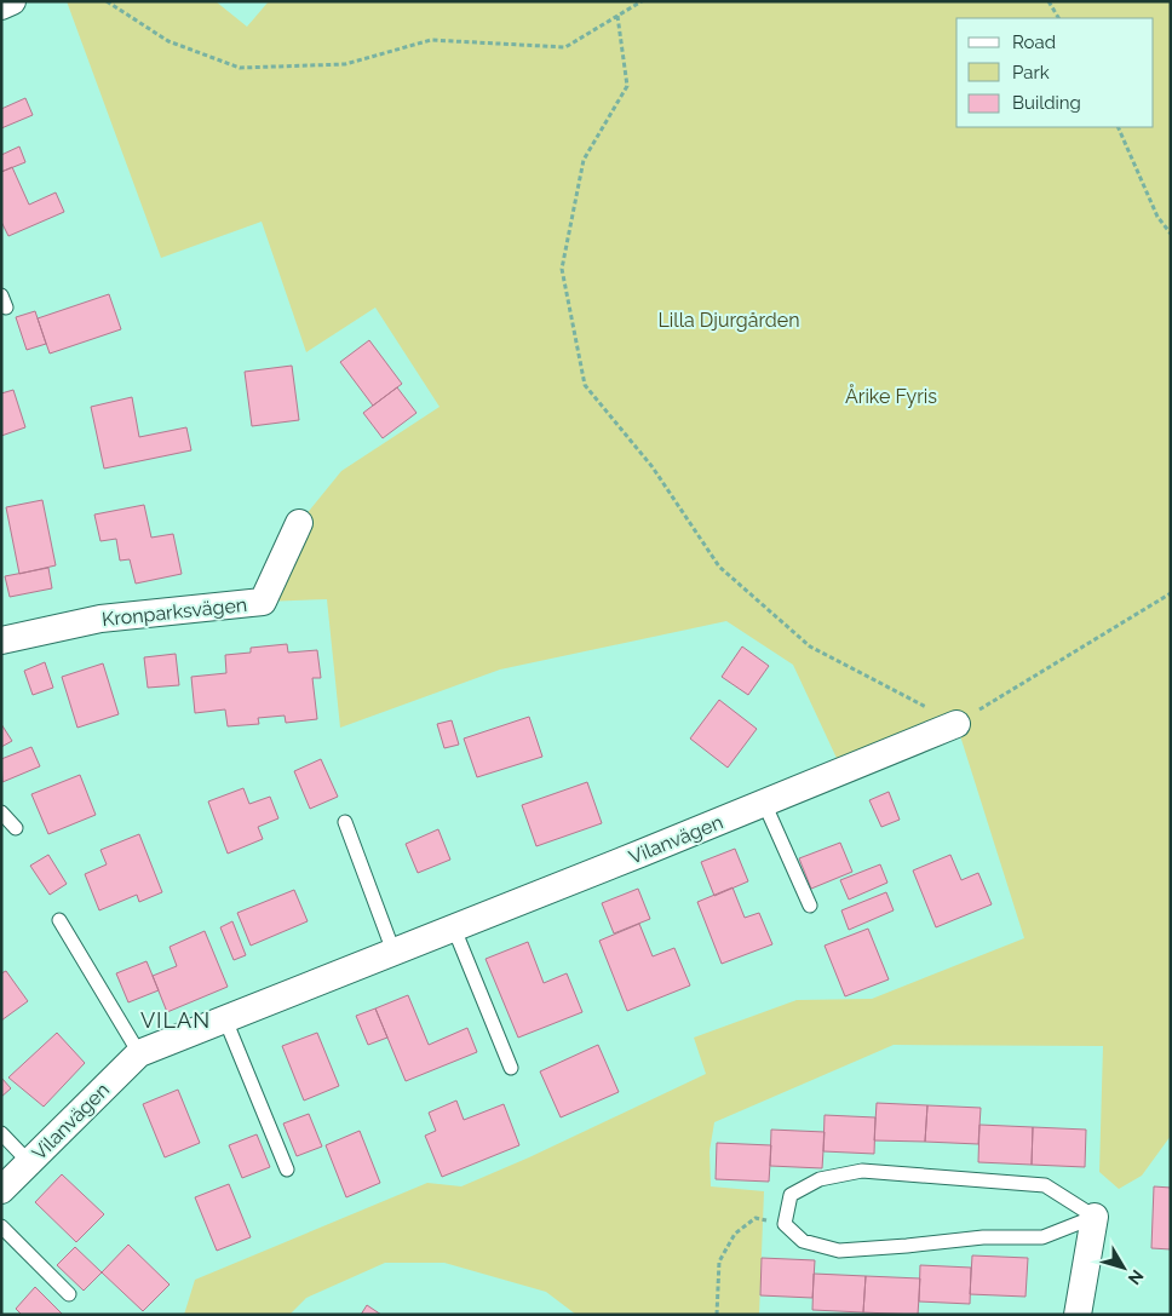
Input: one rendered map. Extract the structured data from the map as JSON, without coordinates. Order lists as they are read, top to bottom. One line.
{"streets":{"street":["Kronparksvägen","Vilanvägen"]},"districts":["VILAN"],"parks":["Lilla Djurgården","Årike Fyris"],"legend":["Road","Park","Building"],"north":"bottom right"}
